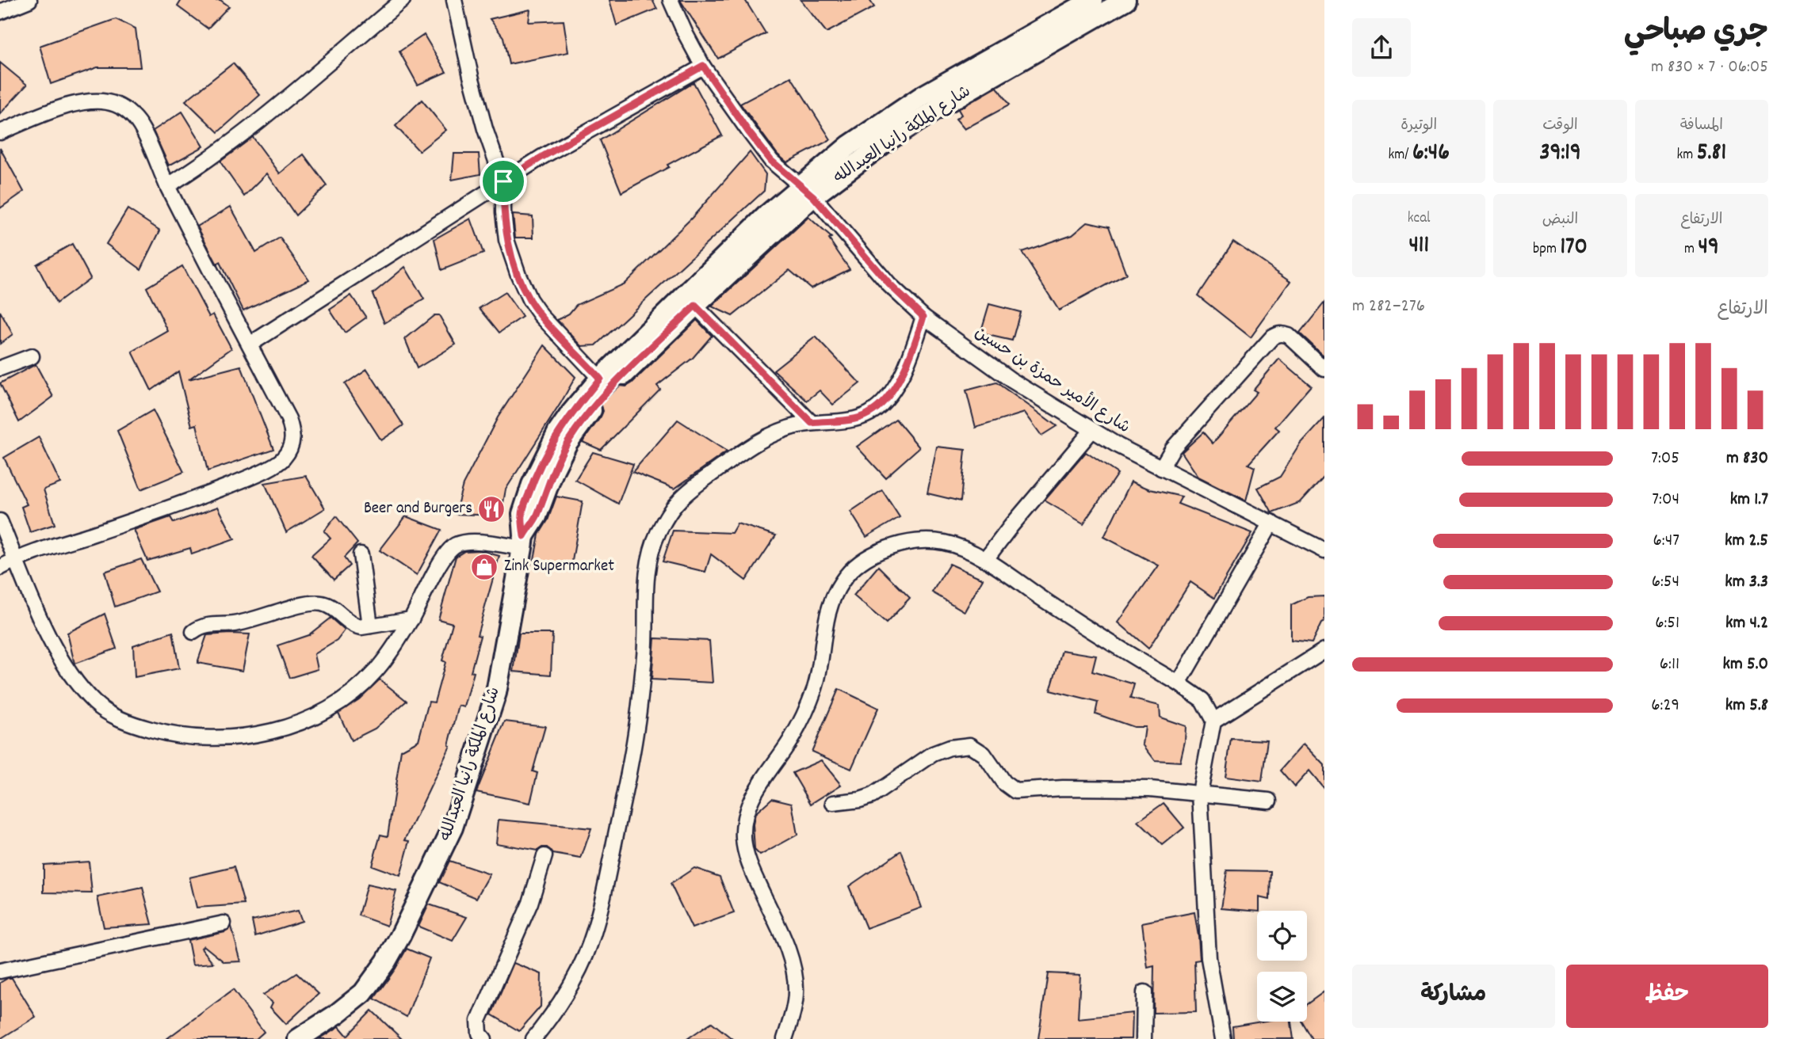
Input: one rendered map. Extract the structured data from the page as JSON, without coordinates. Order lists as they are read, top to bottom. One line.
{"streets":{"main road":["شارع الملكة رانيا العبدالله"],"street":["شارع الأمير حمزة بن حسين"]},"crossings":[["شارع الملكة رانيا العبدالله","شارع الأمير حمزة بن حسين"]],"places":{"restaurant":["Beer and Burgers"],"shop":["Zink Supermarket"]},"page":{"heading":["جري صباحي","06:05 · 7 × 830 m"],"stats":[["المسافة","5.81 km"],["الوقت","39:19"],["الوتيرة","6:46 /km"],["الارتفاع","49 m"],["النبض","170 bpm"],["kcal","411"]],"chart":["الارتفاع","276–282 m"],"list":[{"name":"830 m","note":"7:05"},{"name":"1.7 km","note":"7:04"},{"name":"2.5 km","note":"6:47"},{"name":"3.3 km","note":"6:54"},{"name":"4.2 km","note":"6:51"},{"name":"5.0 km","note":"6:11"},{"name":"5.8 km","note":"6:29"}],"buttons":["حفظ","مشاركة"]}}
